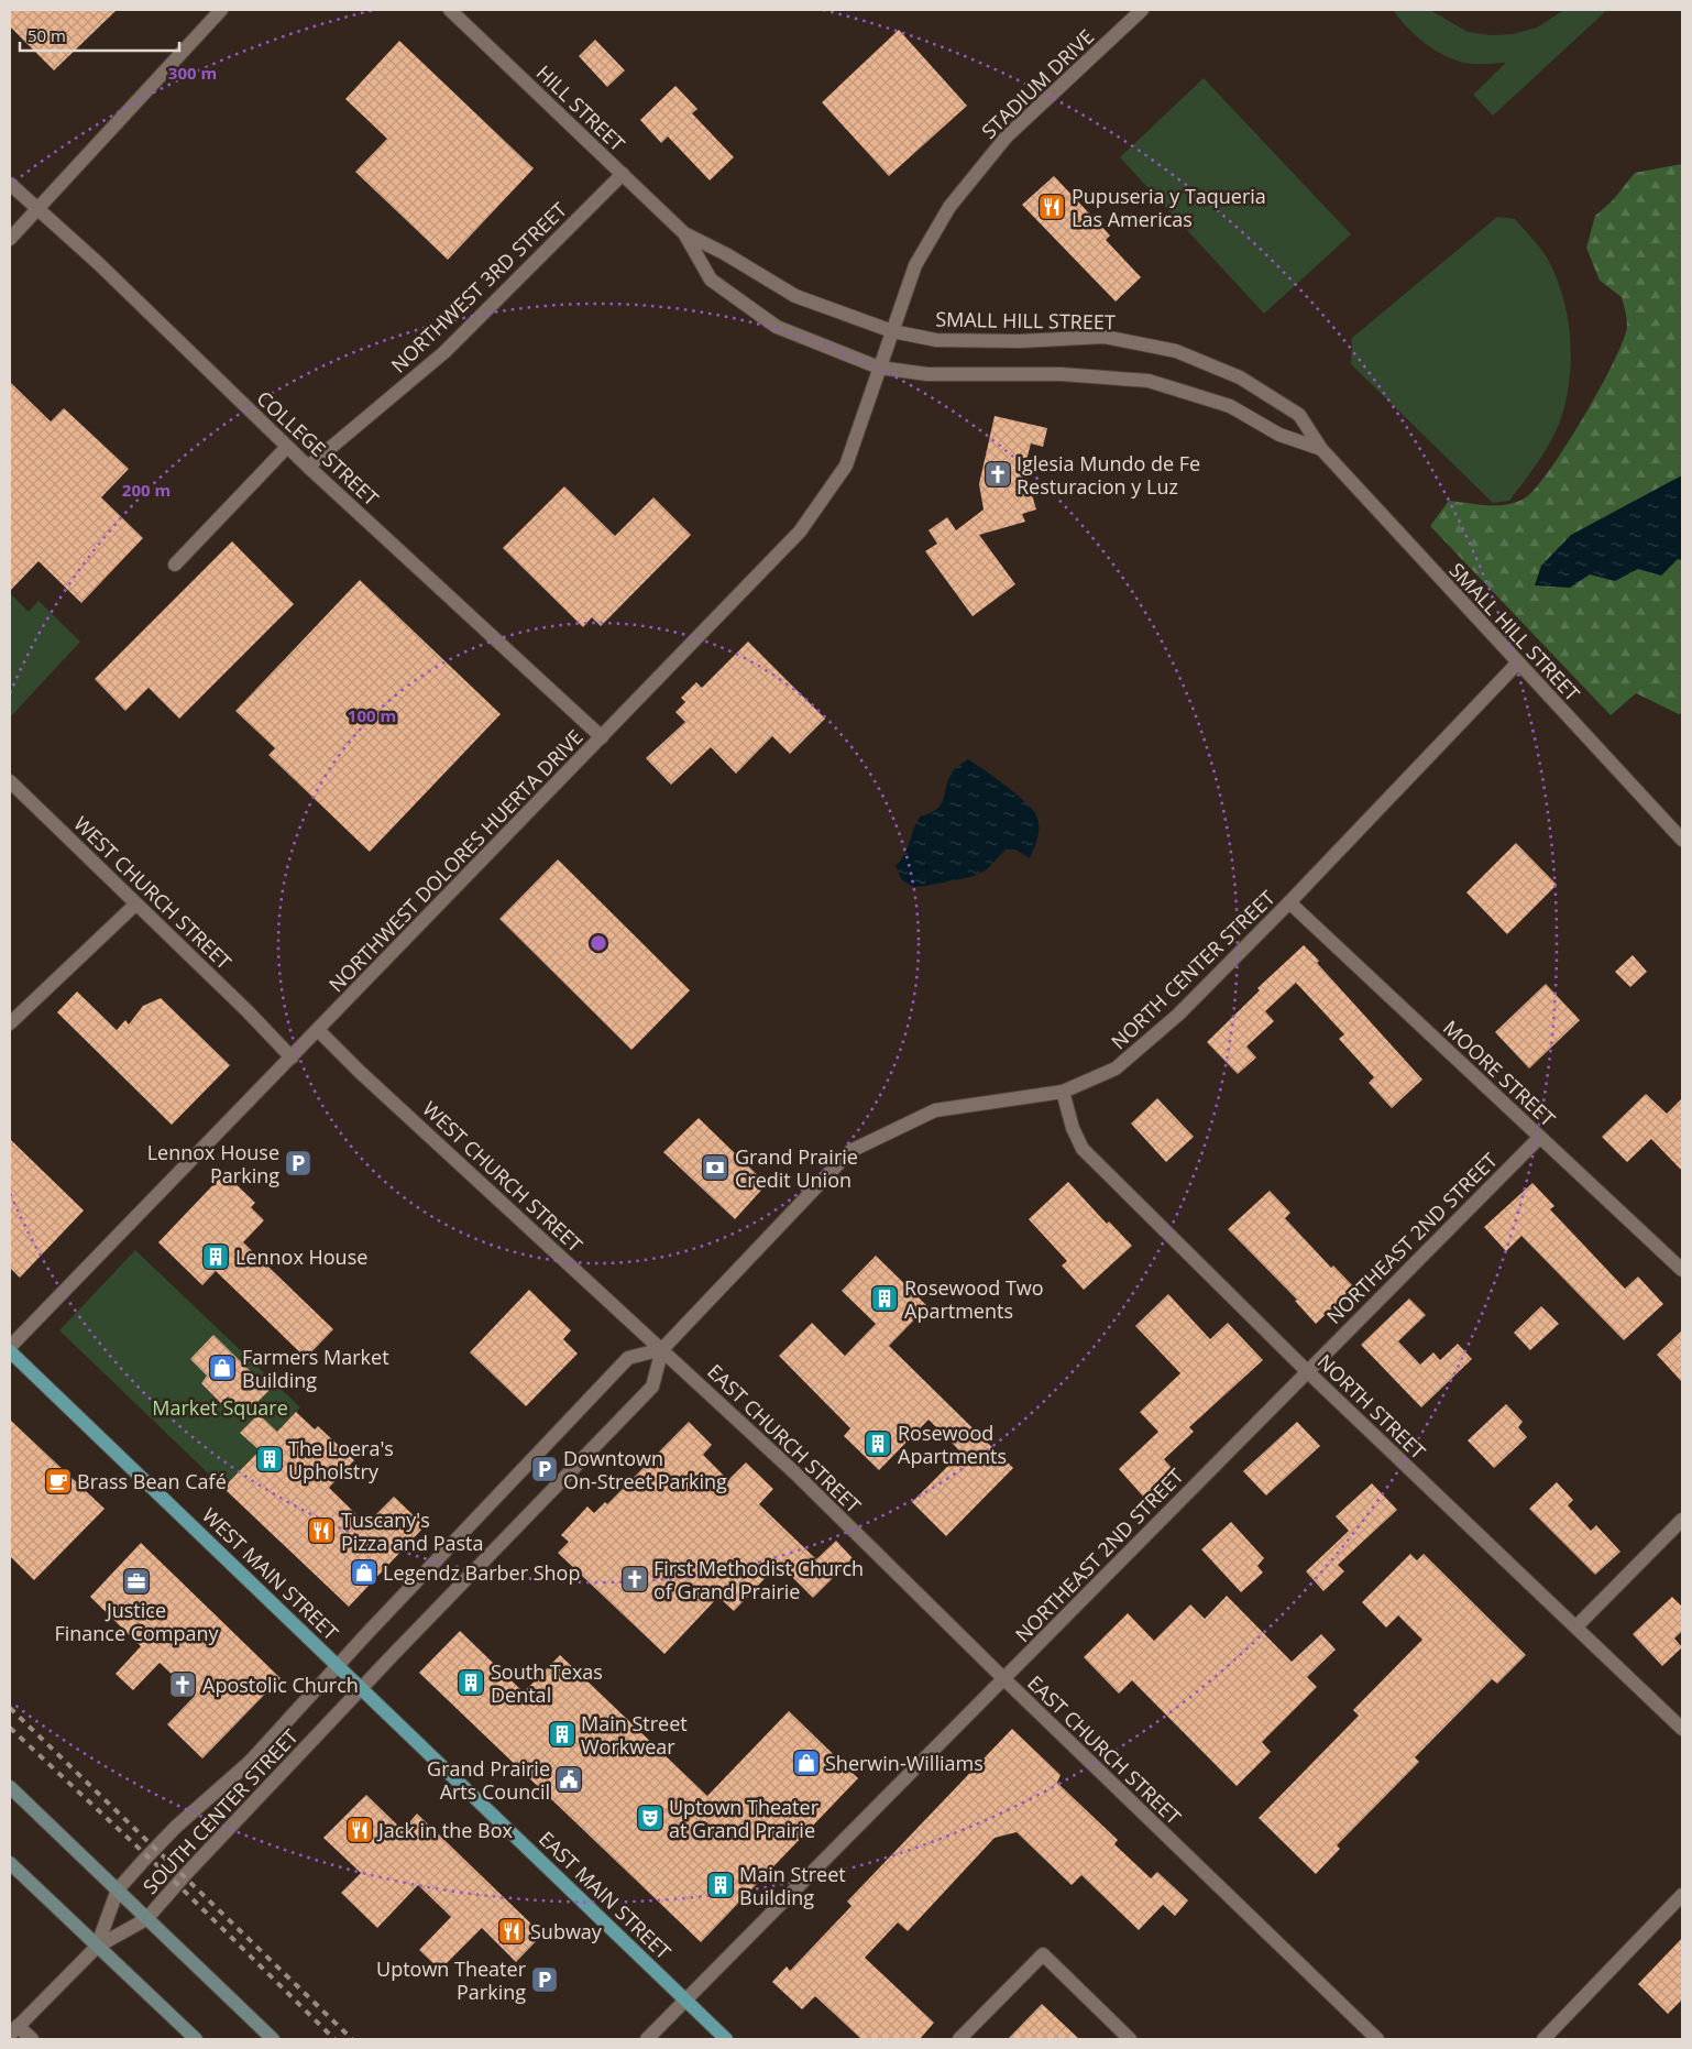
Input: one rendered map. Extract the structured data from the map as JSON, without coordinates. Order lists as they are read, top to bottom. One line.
{"streets":{"main road":["WEST MAIN STREET","EAST MAIN STREET"],"street":["STADIUM DRIVE","HILL STREET","NORTHWEST 3RD STREET","SMALL HILL STREET","COLLEGE STREET","NORTHWEST DOLORES HUERTA DRIVE","WEST CHURCH STREET","NORTH CENTER STREET","MOORE STREET","NORTHEAST 2ND STREET","NORTH STREET","EAST CHURCH STREET","SOUTH CENTER STREET"]},"crossings":[["STADIUM DRIVE","HILL STREET"],["STADIUM DRIVE","SMALL HILL STREET"],["STADIUM DRIVE","NORTHWEST DOLORES HUERTA DRIVE"],["HILL STREET","NORTHWEST 3RD STREET"],["HILL STREET","SMALL HILL STREET"],["HILL STREET","NORTHWEST DOLORES HUERTA DRIVE"],["NORTHWEST 3RD STREET","COLLEGE STREET"],["SMALL HILL STREET","NORTHWEST DOLORES HUERTA DRIVE"],["SMALL HILL STREET","NORTH CENTER STREET"],["COLLEGE STREET","NORTHWEST DOLORES HUERTA DRIVE"],["NORTHWEST DOLORES HUERTA DRIVE","WEST CHURCH STREET"],["WEST CHURCH STREET","NORTH CENTER STREET"],["WEST CHURCH STREET","EAST CHURCH STREET"],["NORTH CENTER STREET","MOORE STREET"],["NORTH CENTER STREET","NORTH STREET"],["NORTH CENTER STREET","EAST CHURCH STREET"],["NORTH CENTER STREET","SOUTH CENTER STREET"],["NORTH CENTER STREET","EAST MAIN STREET"],["MOORE STREET","NORTHEAST 2ND STREET"],["NORTHEAST 2ND STREET","NORTH STREET"],["NORTHEAST 2ND STREET","EAST CHURCH STREET"],["NORTHEAST 2ND STREET","EAST MAIN STREET"],["WEST MAIN STREET","SOUTH CENTER STREET"],["WEST MAIN STREET","EAST MAIN STREET"],["SOUTH CENTER STREET","EAST MAIN STREET"]],"parks":["Market Square"],"places":{"restaurant":["Pupuseria y Taqueria Las Americas","Tuscany's Pizza and Pasta","Jack in the Box","Subway"],"church":["Iglesia Mundo de Fe Resturacion y Luz","First Methodist Church of Grand Prairie","Apostolic Church"],"parking":["Lennox House Parking","Downtown On-Street Parking","Uptown Theater Parking"],"bank":["Grand Prairie Credit Union"],"building":["Lennox House","Rosewood Two Apartments","Rosewood Apartments","The Loera's Upholstry","South Texas Dental","Main Street Workwear","Main Street Building"],"shop":["Farmers Market Building","Legendz Barber Shop","Sherwin-Williams"],"cafe":["Brass Bean Café"],"office":["Justice Finance Company"],"public building":["Grand Prairie Arts Council"],"theatre":["Uptown Theater at Grand Prairie"]},"scale_bar":"50 m","rings":["300 m","200 m","100 m"]}
